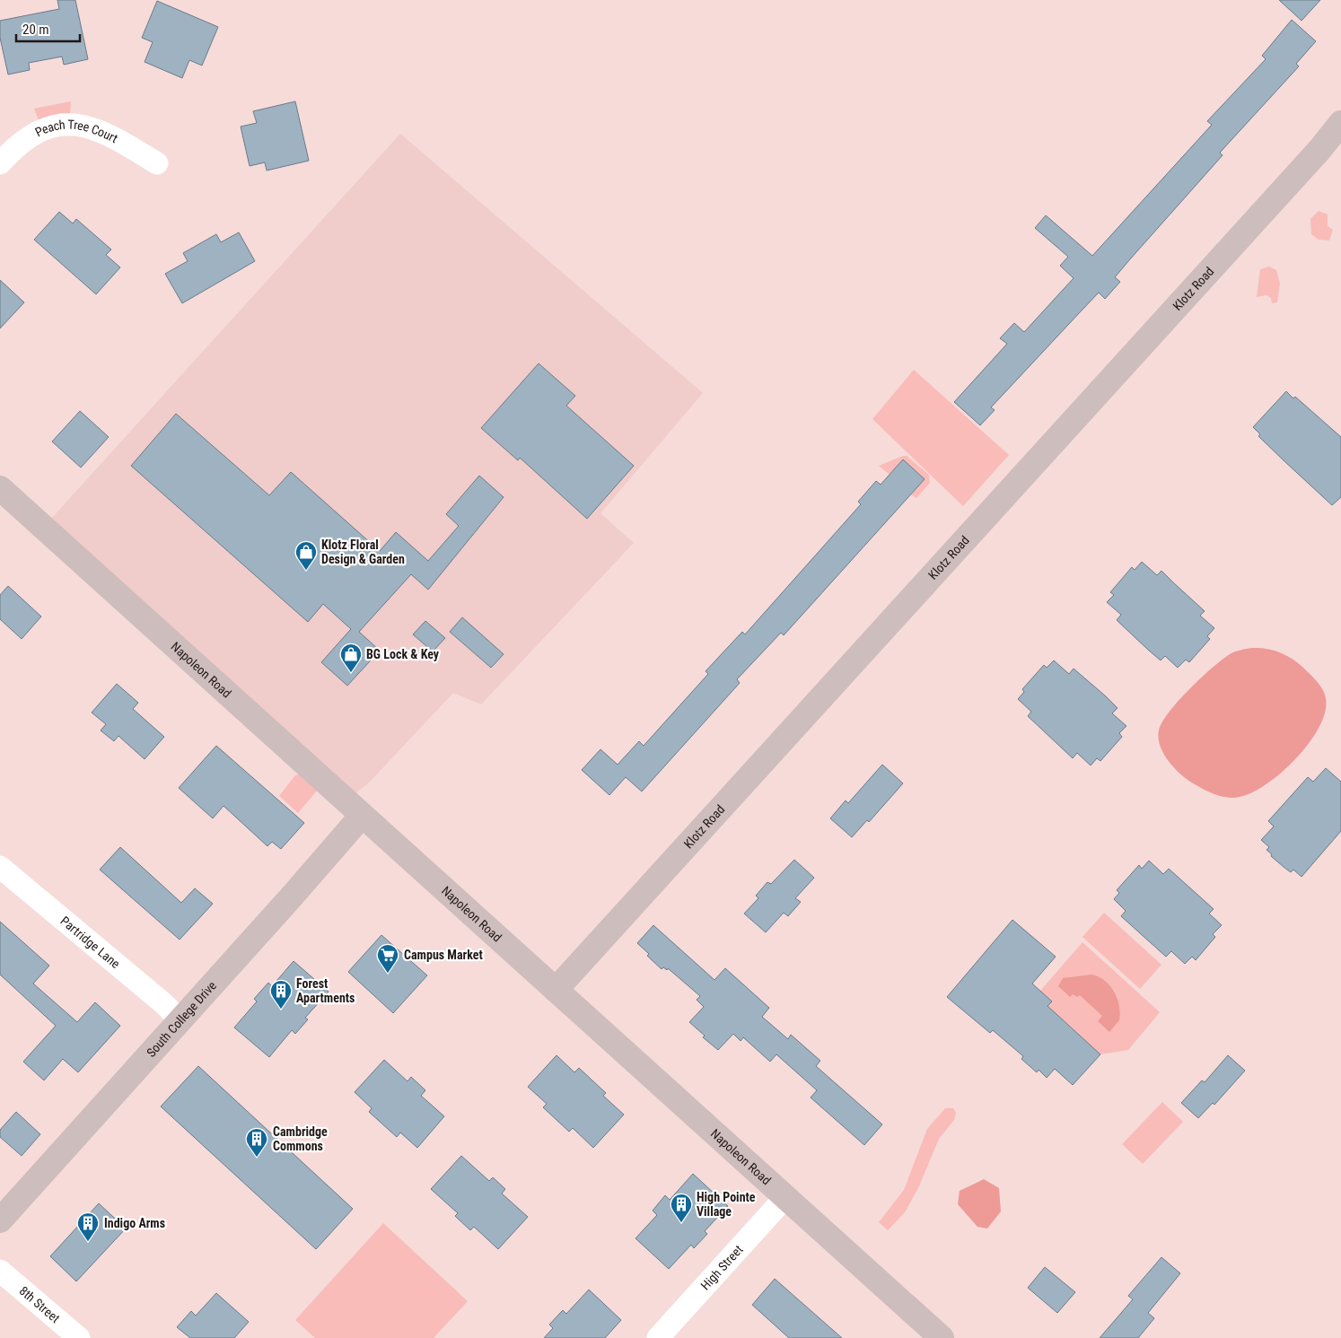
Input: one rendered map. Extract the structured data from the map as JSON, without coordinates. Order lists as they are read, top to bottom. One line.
{"streets":{"street":["Peach Tree Court","Klotz Road","Napoleon Road","Partridge Lane","South College Drive","High Street","8th Street"]},"crossings":[["Klotz Road","Napoleon Road"],["Napoleon Road","South College Drive"],["Napoleon Road","High Street"],["Partridge Lane","South College Drive"]],"places":{"shop":["Klotz Floral Design & Garden","BG Lock & Key"],"supermarket":["Campus Market"],"building":["Forest Apartments","Cambridge Commons","High Pointe Village","Indigo Arms"]},"scale_bar":"20 m"}
